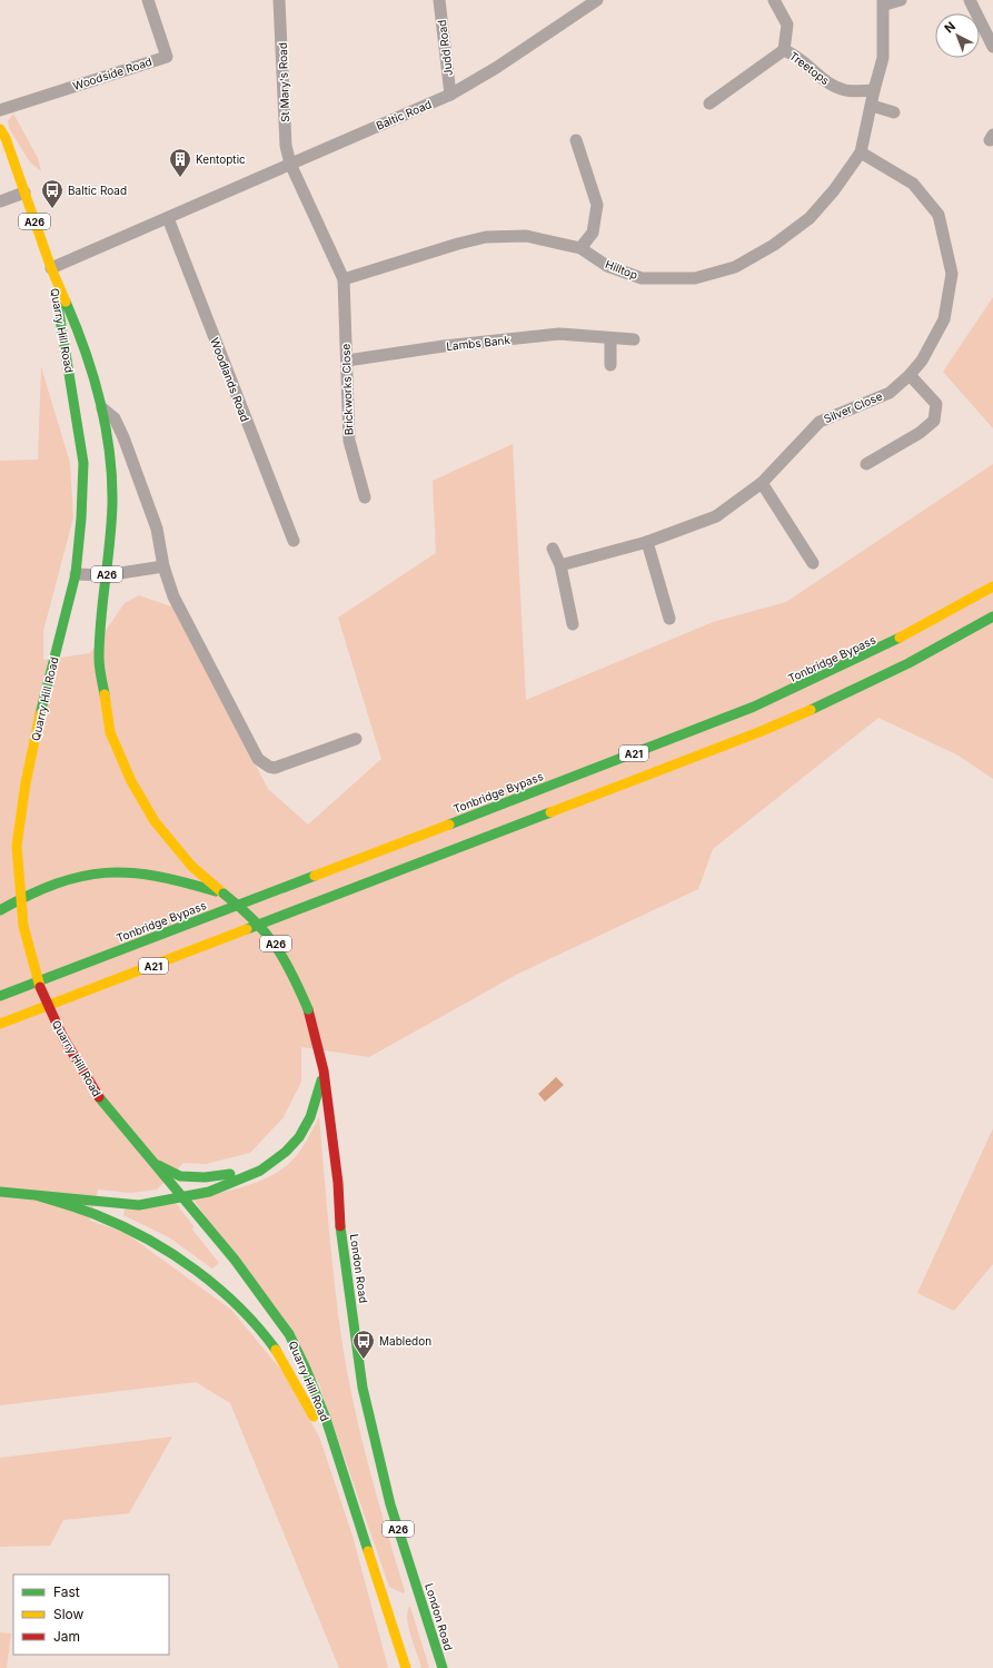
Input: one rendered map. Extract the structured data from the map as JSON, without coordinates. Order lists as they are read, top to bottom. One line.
{"streets":{"highway":["A26","Quarry Hill Road","Tonbridge Bypass","A21","London Road"],"street":["Judd Road","Treetops","Woodside Road","St Mary's Road","Baltic Road","Hilltop","Lambs Bank","Woodlands Road","Brickworks Close","Silver Close"]},"crossings":[["Judd Road","Baltic Road"],["Treetops","Hilltop"],["St Mary's Road","Baltic Road"],["Baltic Road","Quarry Hill Road"],["Baltic Road","Woodlands Road"],["A26","Quarry Hill Road"],["A26","London Road"],["Hilltop","Brickworks Close"],["Hilltop","Silver Close"],["Quarry Hill Road","London Road"],["Lambs Bank","Brickworks Close"]],"places":{"building":["Kentoptic"],"bus stop":["Baltic Road","Mabledon"]},"legend":["Fast","Slow","Jam"],"north":"top left"}
